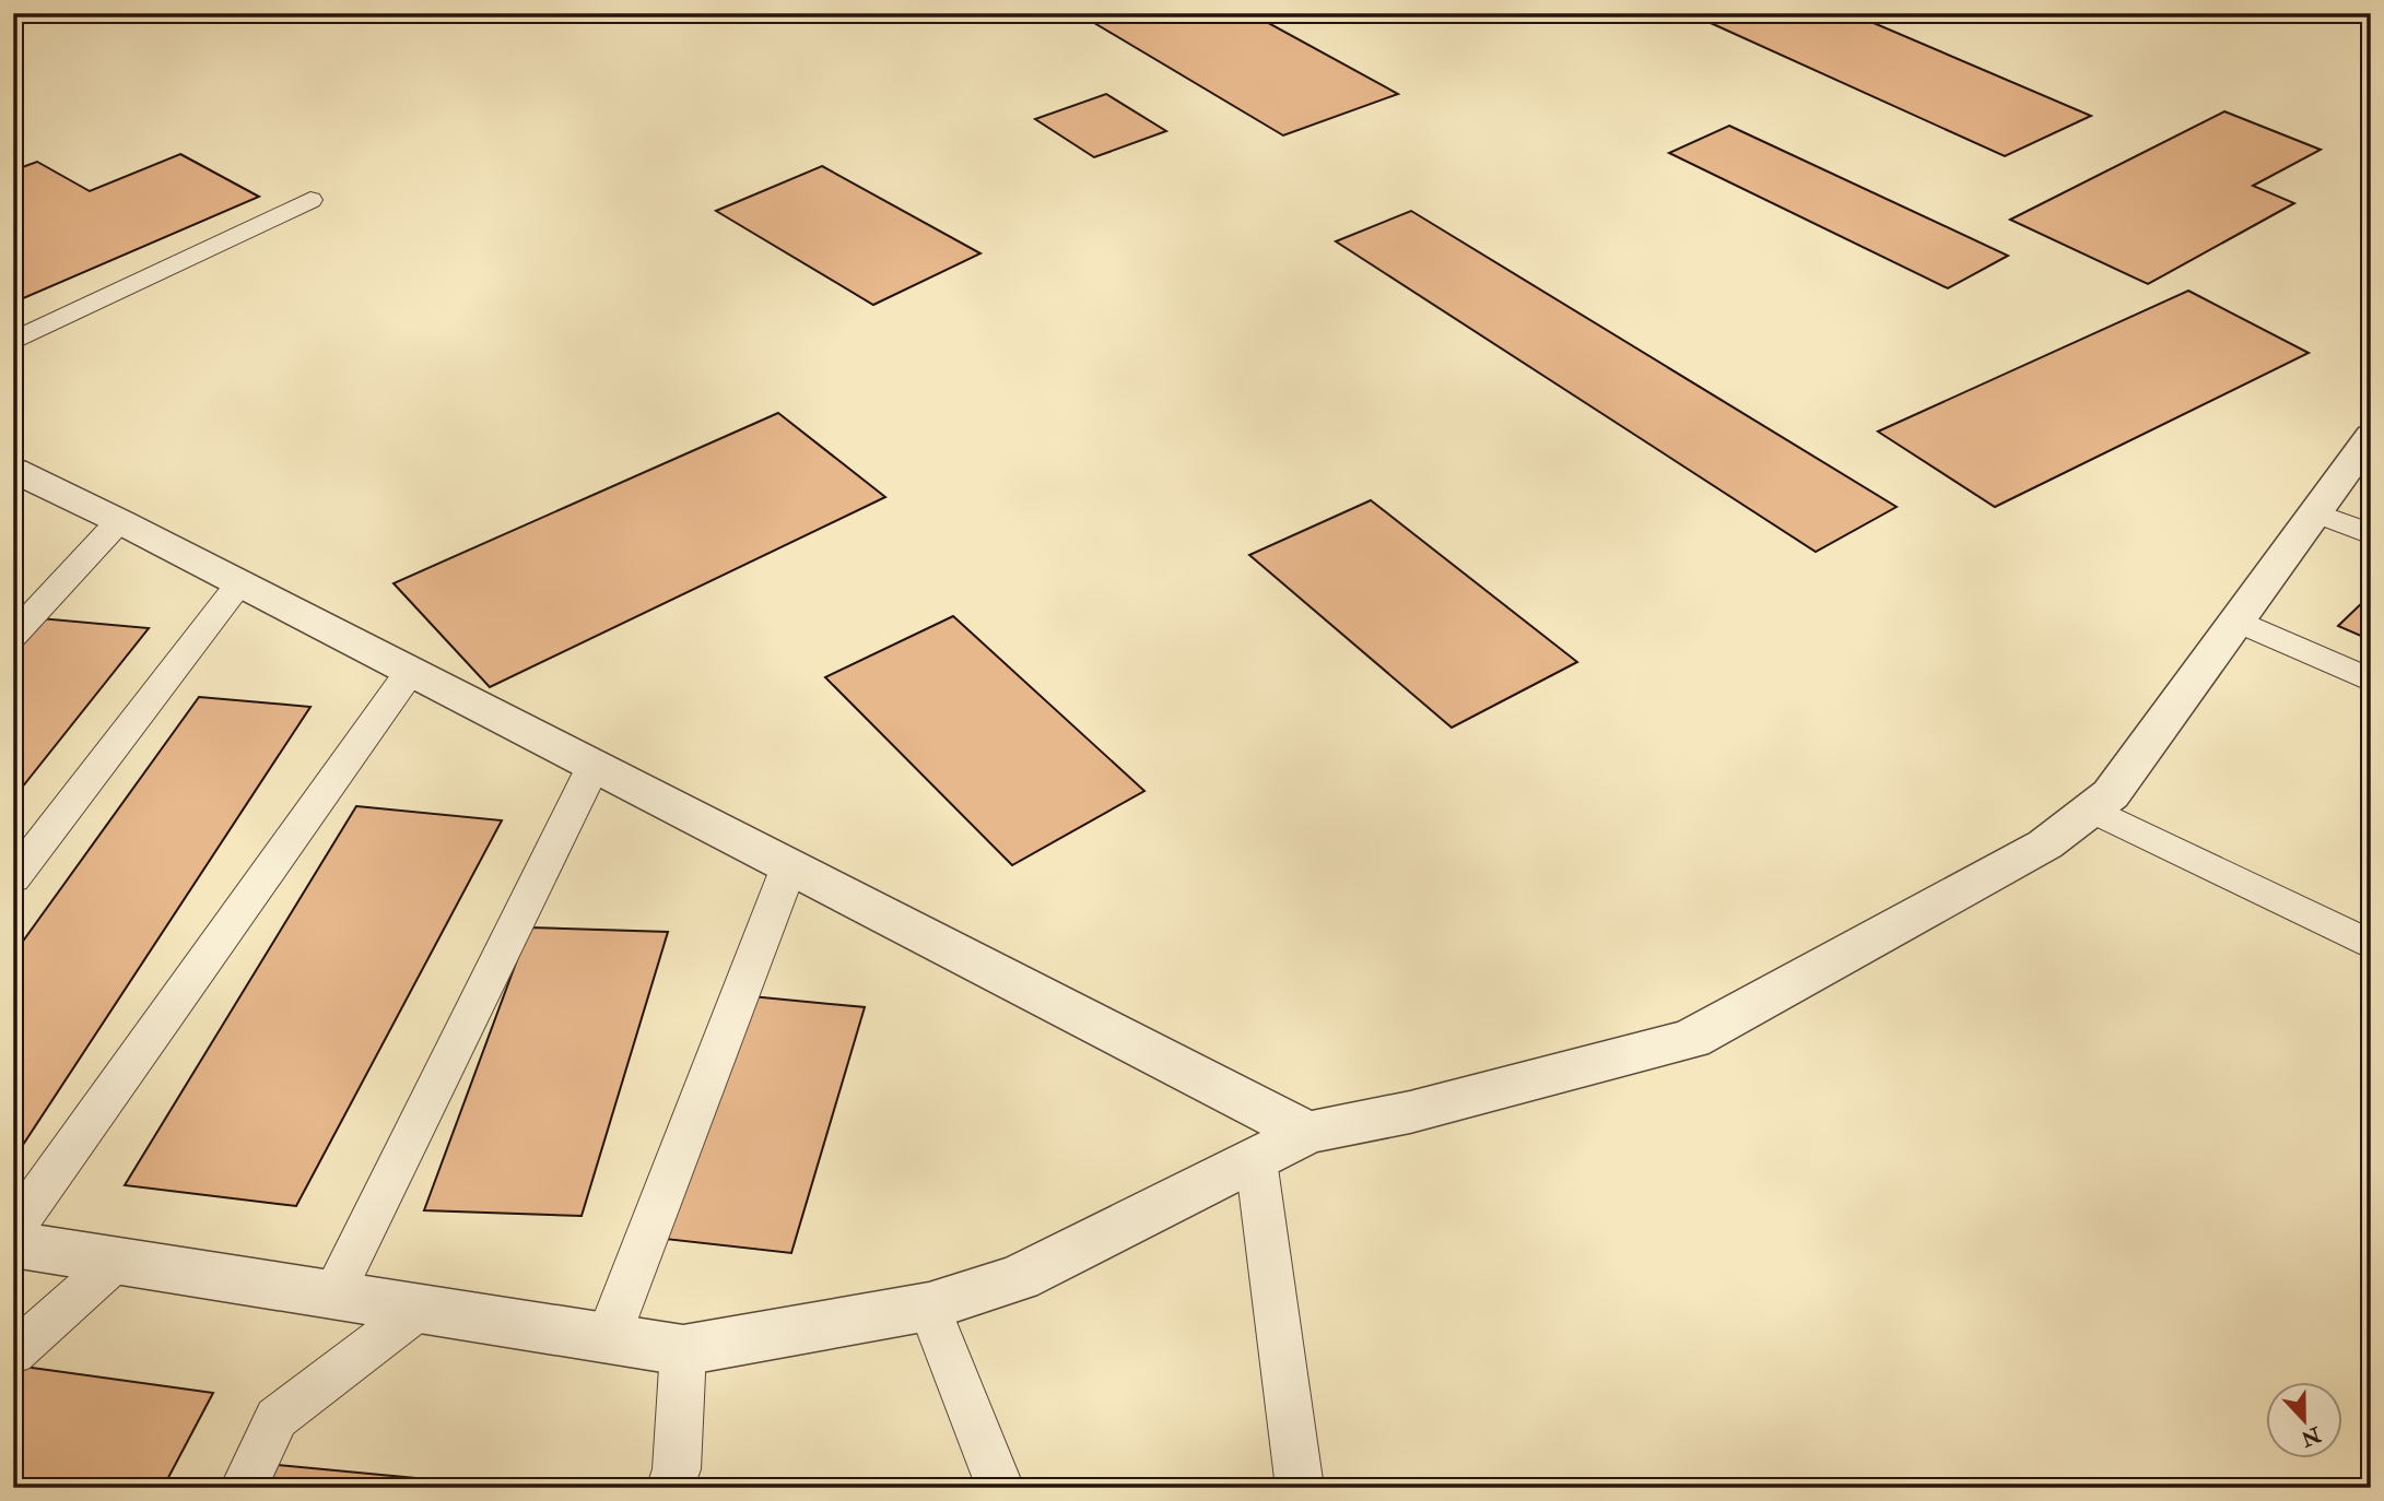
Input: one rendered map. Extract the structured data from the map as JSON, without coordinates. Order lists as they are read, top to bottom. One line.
{"north":"bottom"}
